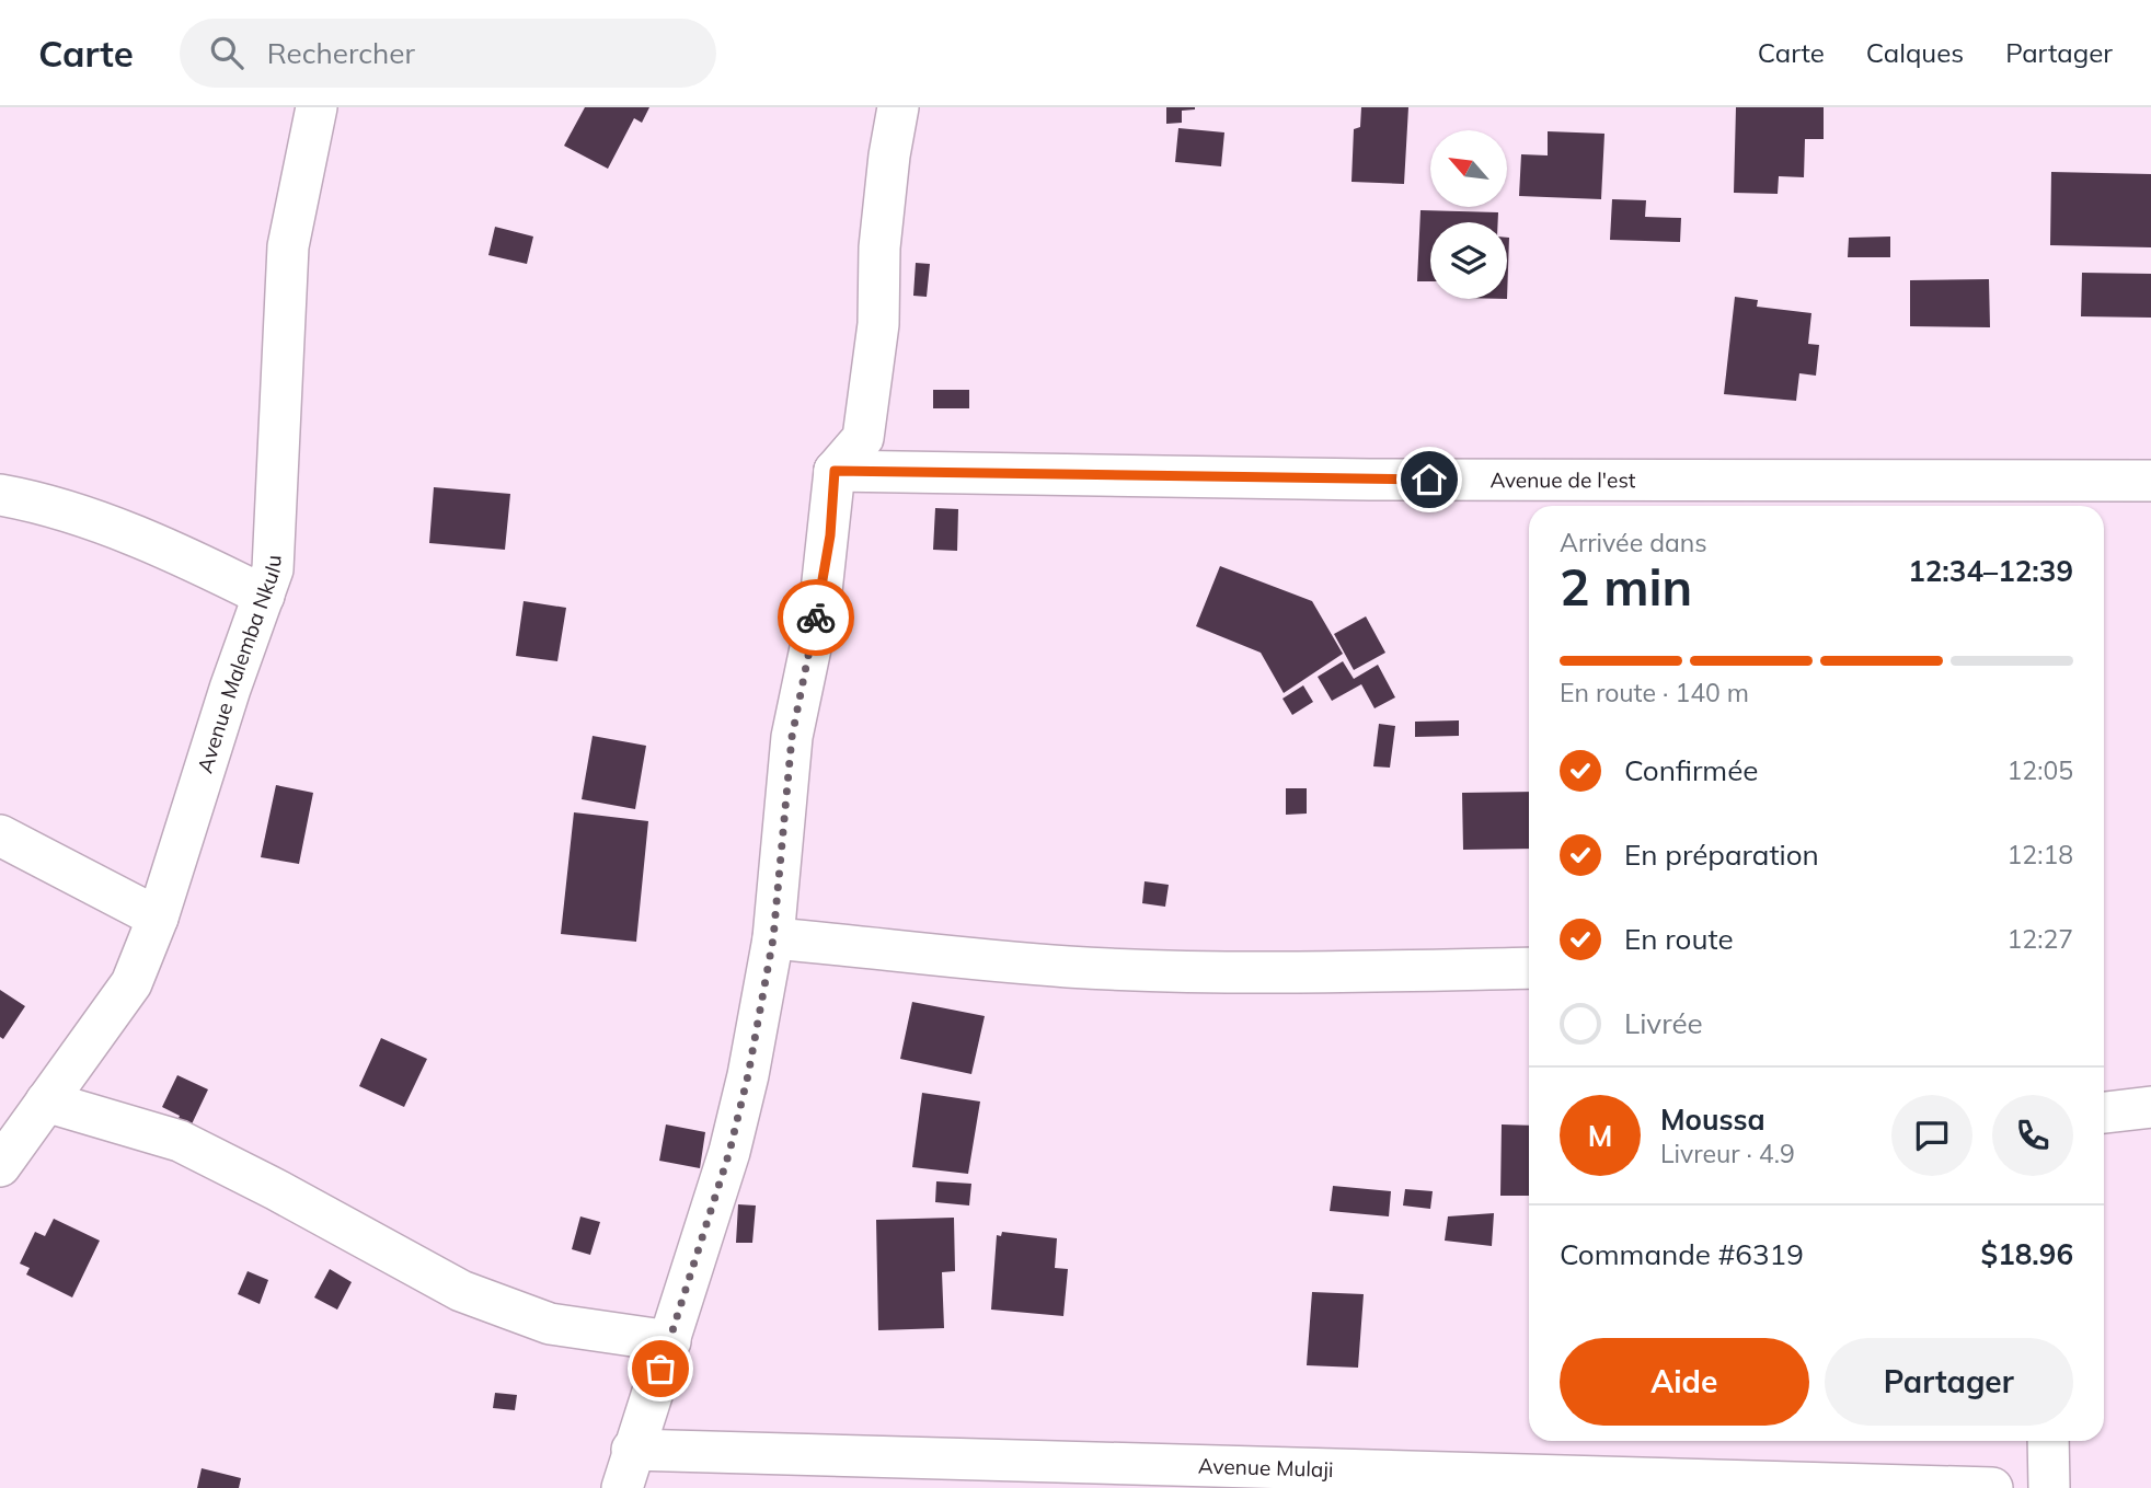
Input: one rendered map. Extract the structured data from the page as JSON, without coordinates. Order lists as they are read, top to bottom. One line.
{"streets":{"street":["Avenue de l'est","Avenue Malemba Nkulu","Avenue Mulaji"]},"north":"top left","page":{"header":"Carte","search":"Rechercher","nav":["Carte","Calques","Partager"],"heading":["2 min","Arrivée dans","12:34–12:39"],"panel":["Moussa","Livreur · 4.9","Commande #6319","$18.96"],"bar":"En route · 140 m","list":[["Confirmée","12:05"],["En préparation","12:18"],["En route","12:27"],"Livrée"],"round":"M","buttons":["Aide","Partager"]}}
